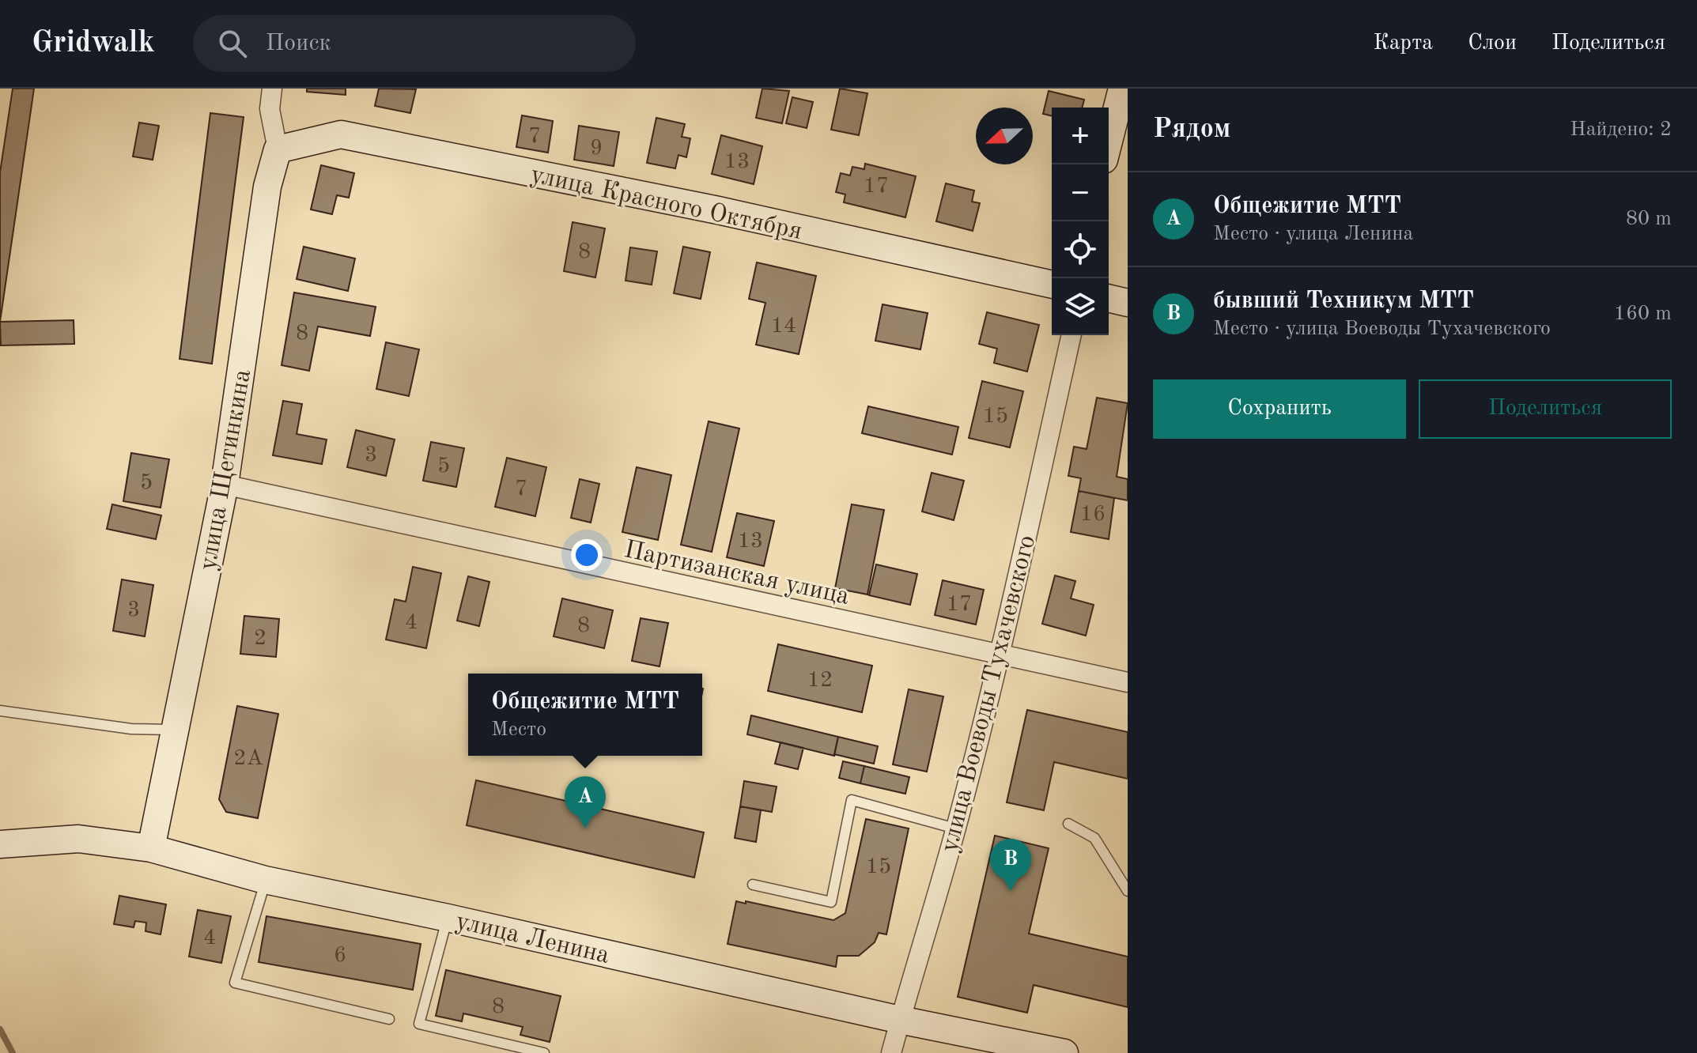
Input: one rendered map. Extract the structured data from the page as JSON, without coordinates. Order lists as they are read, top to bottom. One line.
{"streets":{"main road":["улица Красного Октября","улица Щетинкина","улица Ленина"],"street":["Партизанская улица","улица Воеводы Тухачевского"]},"crossings":[["улица Красного Октября","улица Щетинкина"],["улица Щетинкина","Партизанская улица"],["улица Щетинкина","улица Ленина"],["Партизанская улица","улица Воеводы Тухачевского"],["улица Воеводы Тухачевского","улица Ленина"]],"house_numbers":["7","9","13","17","8","14","8","15","3","5","5","7","16","13","17","3","4","8","2","12","2А","15","4","6","8"],"north":"left","page":{"header":"Gridwalk","search":"Поиск","nav":["Карта","Слои","Поделиться"],"heading":["Рядом","Найдено: 2"],"map_buttons":["+","−"],"list":[{"mark":"A","name":"Общежитие МТТ","note":"Место · улица Ленина","value":"80 m"},{"mark":"B","name":"бывший Техникум МТТ","note":"Место · улица Воеводы Тухачевского","value":"160 m"}],"buttons":["Сохранить","Поделиться"],"popup":["Общежитие МТТ","Место"],"pins":["A","B"]}}
